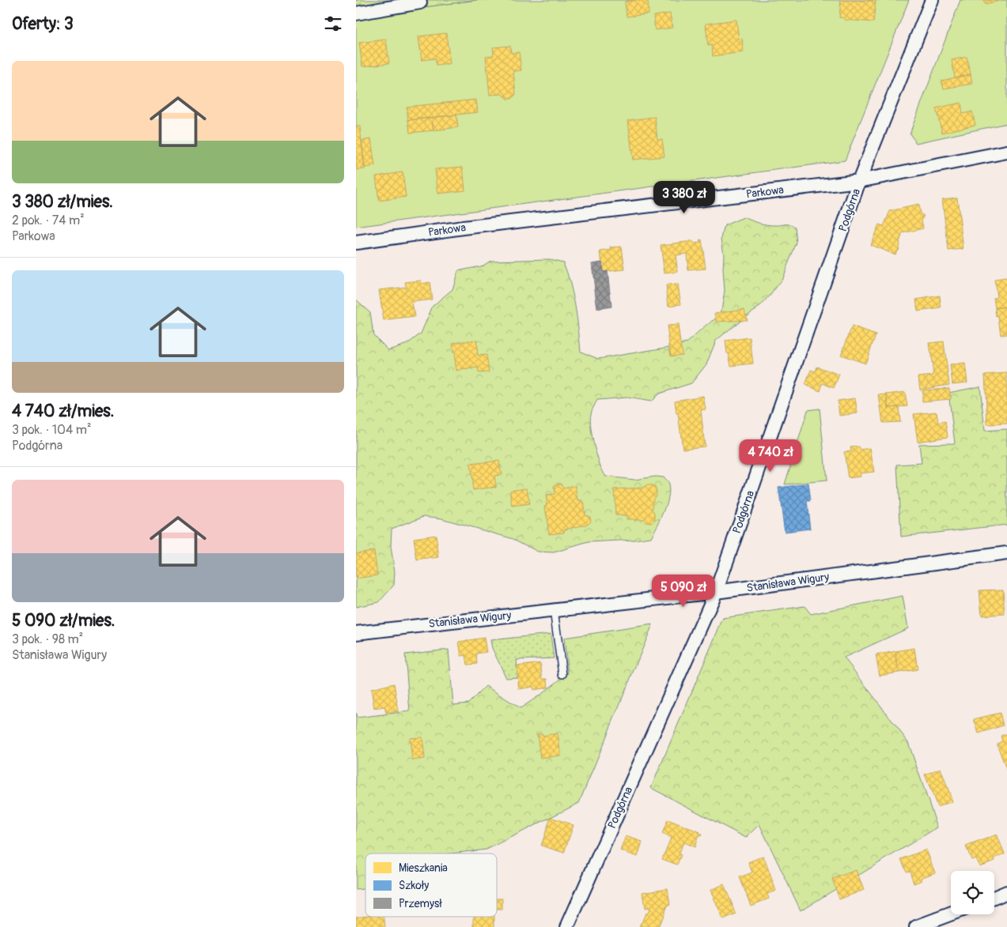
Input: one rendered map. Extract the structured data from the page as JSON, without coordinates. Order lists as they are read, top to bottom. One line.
{"streets":{"street":["Parkowa","Podgórna","Stanisława Wigury"]},"crossings":[["Parkowa","Podgórna"],["Podgórna","Stanisława Wigury"]],"legend":["Mieszkania","Szkoły","Przemysł"],"page":{"heading":"Oferty: 3","list":[{"name":"3 380 zł/mies.","note":"2 pok. · 74 m² · Parkowa"},{"name":"4 740 zł/mies.","note":"3 pok. · 104 m² · Podgórna"},{"name":"5 090 zł/mies.","note":"3 pok. · 98 m² · Stanisława Wigury"}],"price":["3 380 zł","4 740 zł","5 090 zł"]}}
